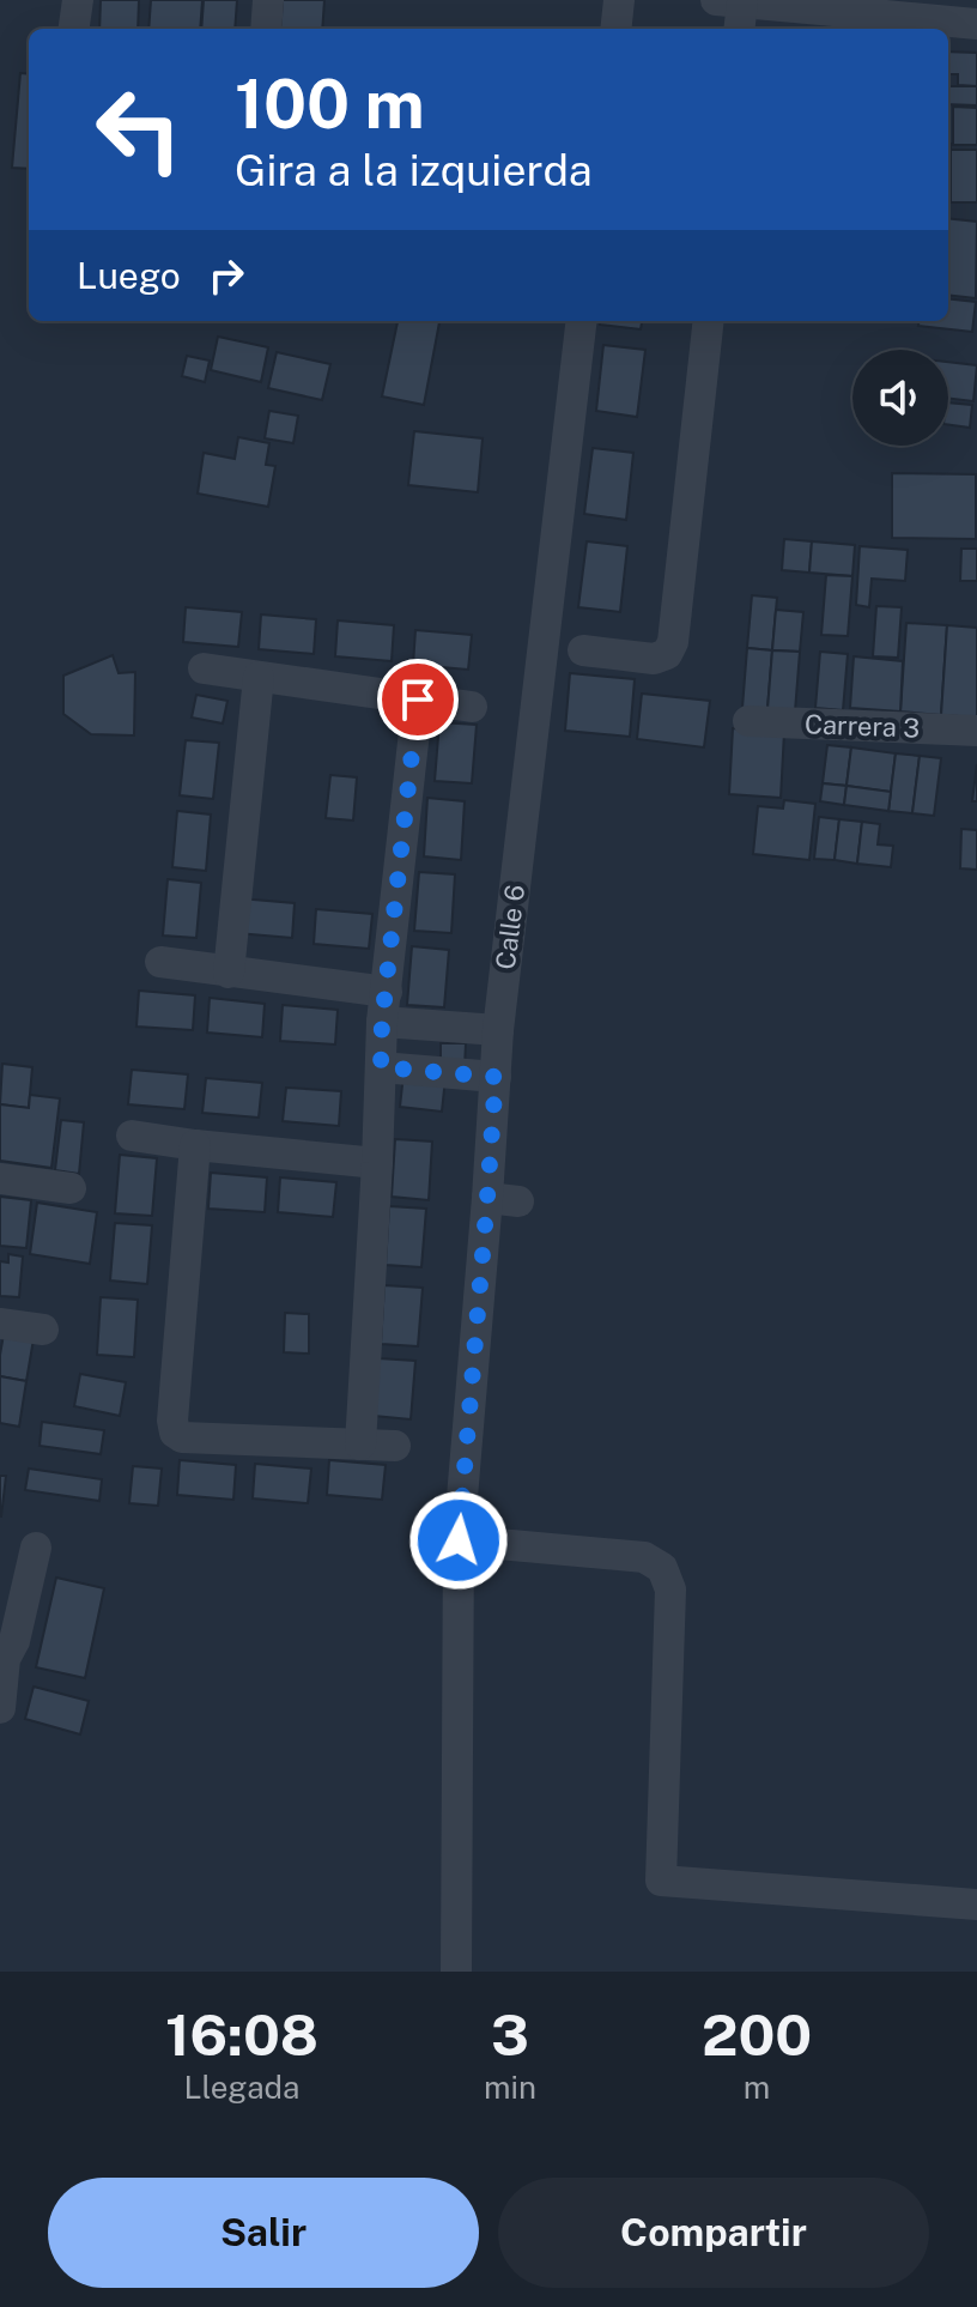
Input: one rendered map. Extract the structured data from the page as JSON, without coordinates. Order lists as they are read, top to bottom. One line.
{"streets":{"street":["Carrera 3","Calle 6"]},"page":{"turn":["100 m","Gira a la izquierda"],"then":"Luego","eta":["16:08","Llegada","3","min","200","m"],"buttons":["Salir","Compartir"]}}
